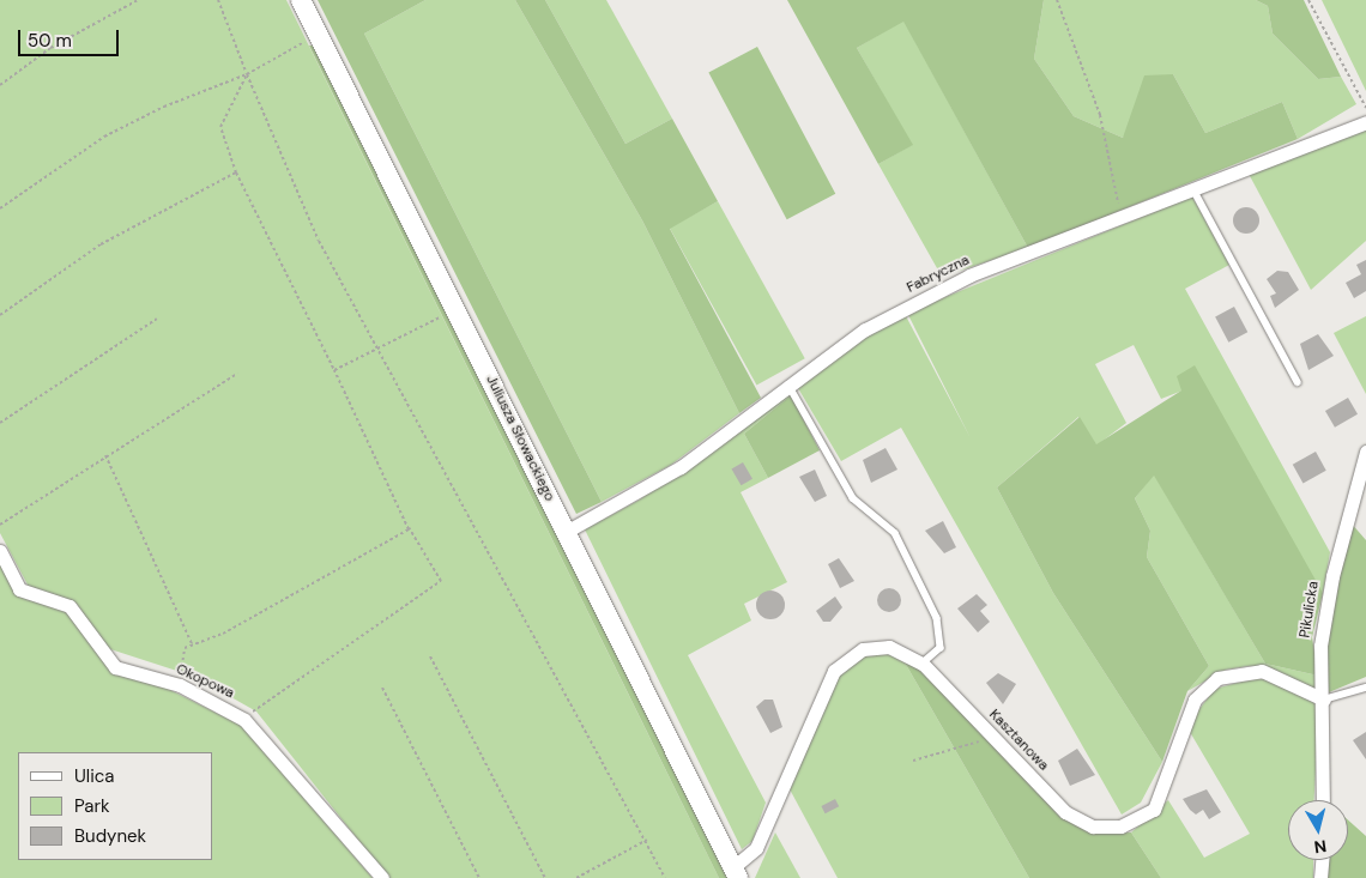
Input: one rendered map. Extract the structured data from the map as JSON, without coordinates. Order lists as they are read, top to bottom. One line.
{"streets":{"street":["Fabryczna","Juliusza Słowackiego","Pikulicka","Okopowa","Kasztanowa"]},"crossings":[["Fabryczna","Juliusza Słowackiego"],["Juliusza Słowackiego","Kasztanowa"],["Pikulicka","Kasztanowa"]],"legend":["Ulica","Park","Budynek"],"scale_bar":"50 m","north":"bottom"}
